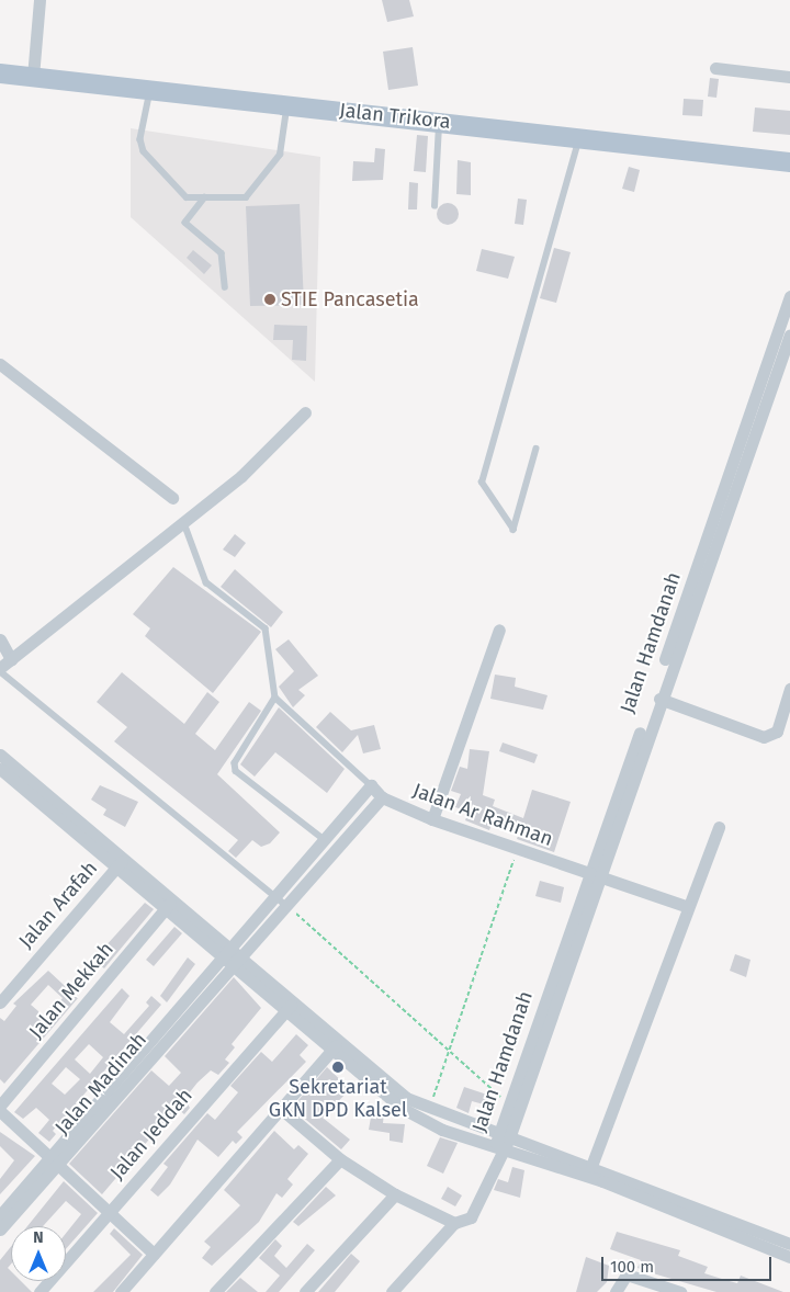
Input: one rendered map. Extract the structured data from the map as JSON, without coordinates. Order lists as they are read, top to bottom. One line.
{"streets":{"main road":["Jalan Trikora"],"street":["Jalan Hamdanah","Jalan Ar Rahman","Jalan Arafah","Jalan Mekkah","Jalan Madinah","Jalan Jeddah"]},"crossings":[["Jalan Hamdanah","Jalan Ar Rahman"]],"places":["STIE Pancasetia","Sekretariat GKN DPD Kalsel"],"scale_bar":"100 m","north":"top"}
